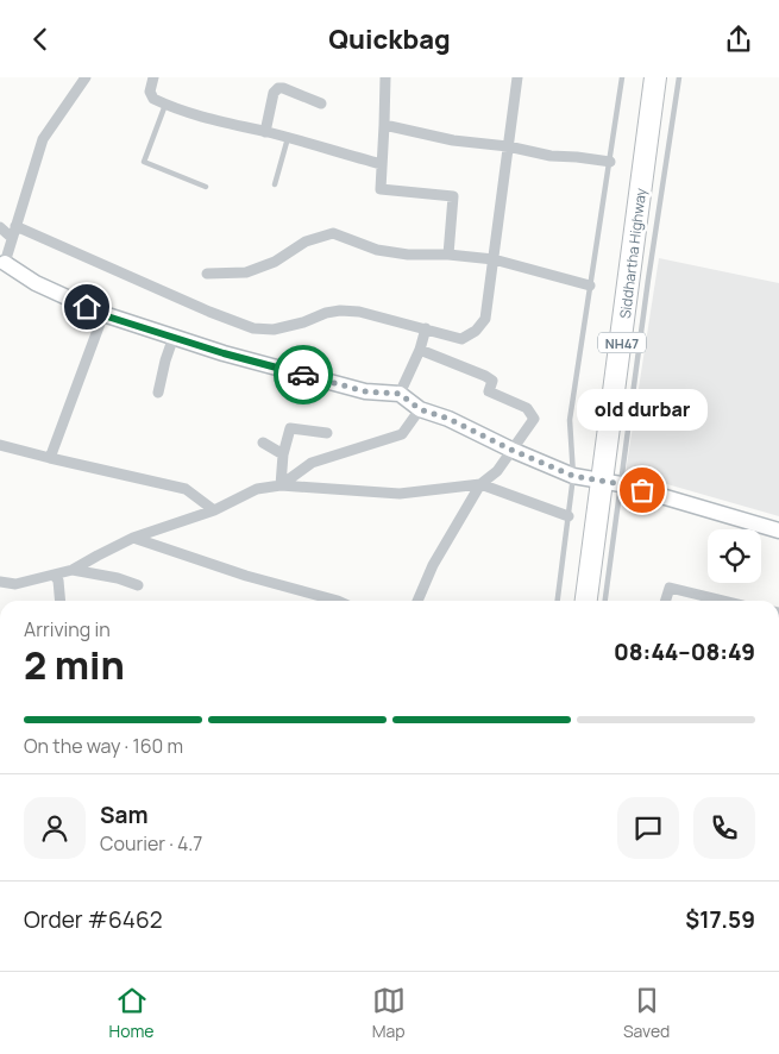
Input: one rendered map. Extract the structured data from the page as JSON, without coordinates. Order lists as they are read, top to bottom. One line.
{"streets":{"highway":["Siddhartha Highway","NH47"]},"places":["old durbar"],"page":{"header":"Quickbag","bubble":"old durbar","heading":["2 min","Arriving in","08:44–08:49"],"panel":["Sam","Courier · 4.7","Order #6462","$17.59"],"bar":"On the way · 160 m","tabs":["Home","Map","Saved"]}}
